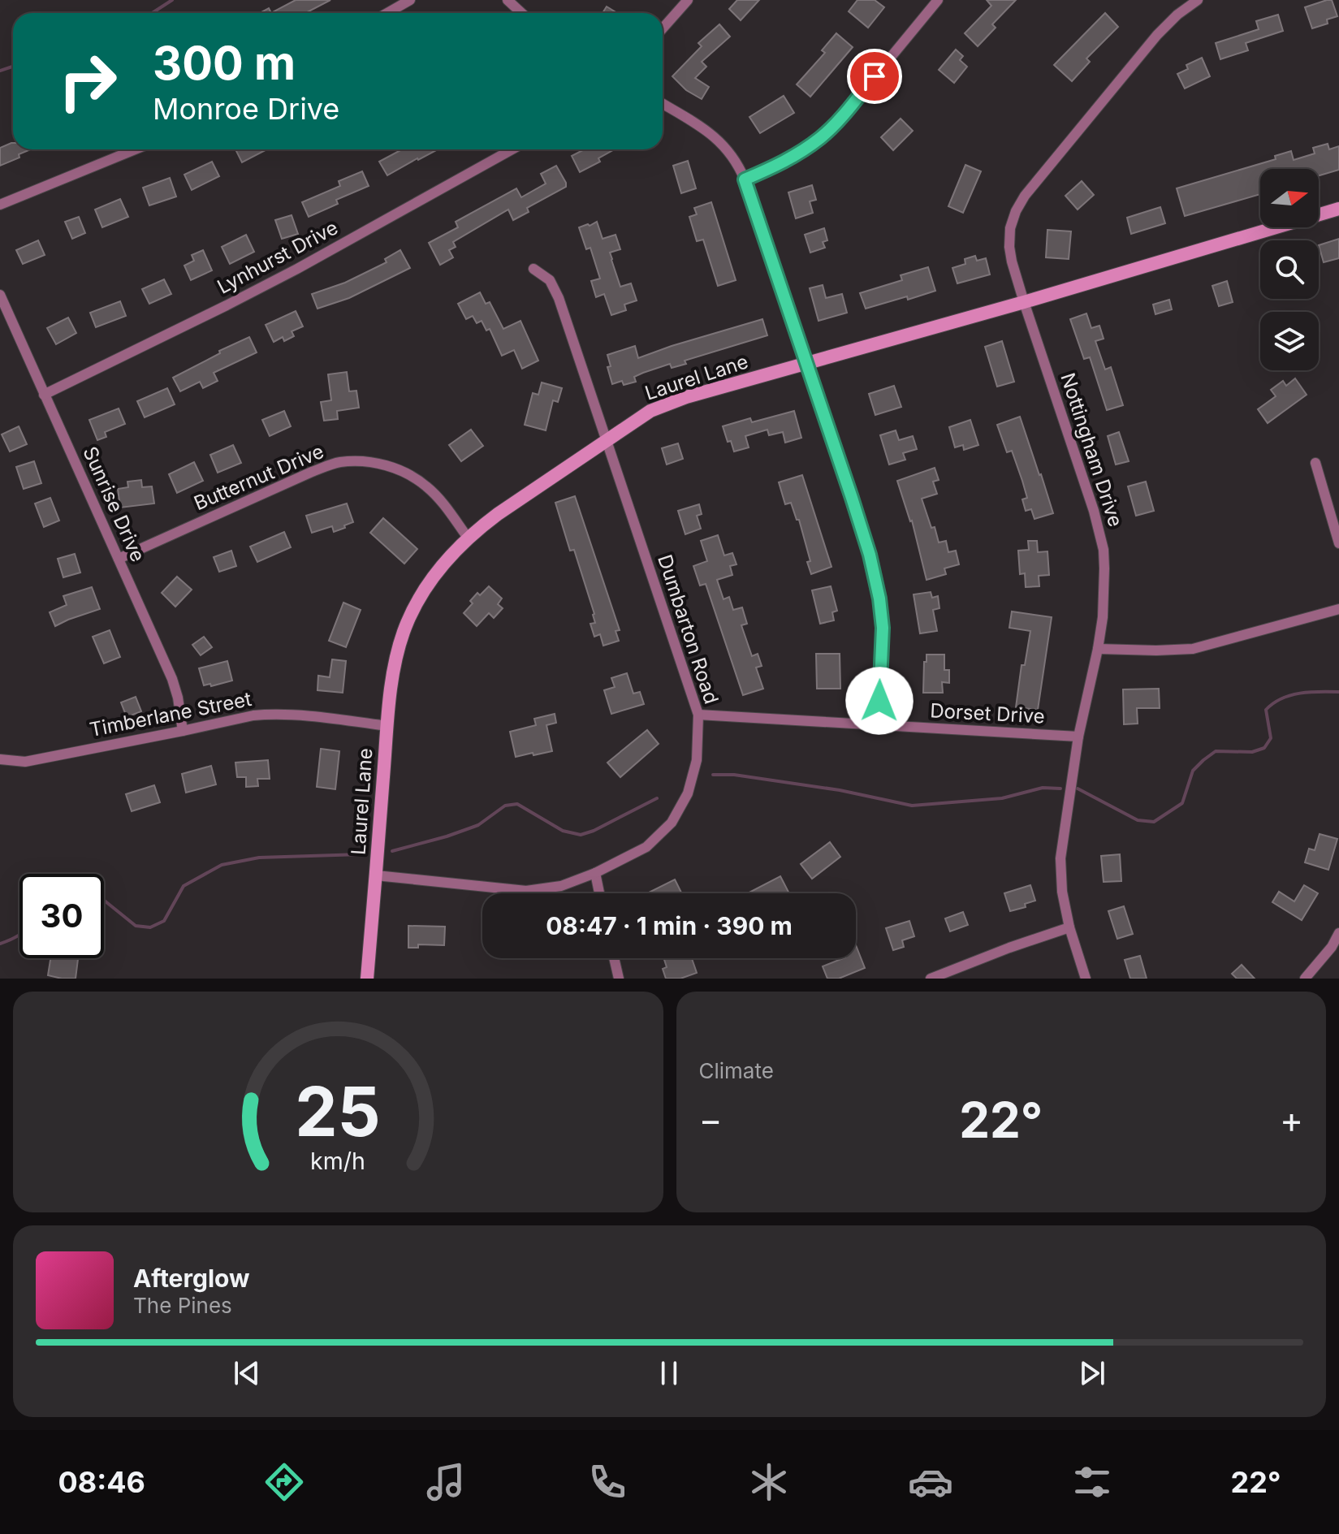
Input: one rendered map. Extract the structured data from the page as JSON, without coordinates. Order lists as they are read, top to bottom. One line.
{"streets":{"street":["Lynhurst Drive","Laurel Lane","Nottingham Drive","Butternut Drive","Sunrise Drive","Dumbarton Road","Dorset Drive","Timberlane Street"]},"crossings":[["Lynhurst Drive","Sunrise Drive"],["Laurel Lane","Nottingham Drive"],["Laurel Lane","Butternut Drive"],["Laurel Lane","Dumbarton Road"],["Laurel Lane","Timberlane Street"],["Nottingham Drive","Dorset Drive"],["Butternut Drive","Sunrise Drive"],["Sunrise Drive","Timberlane Street"],["Dumbarton Road","Dorset Drive"]],"north":"right","page":{"turn":["300 m","Monroe Drive"],"limit":"30","trip":"08:47 · 1 min · 390 m","tile":"Climate","heat":["−","22°","+"],"song":["Afterglow","The Pines"],"tabs":["08:46","22°"],"gauge":["25","km/h"]}}
